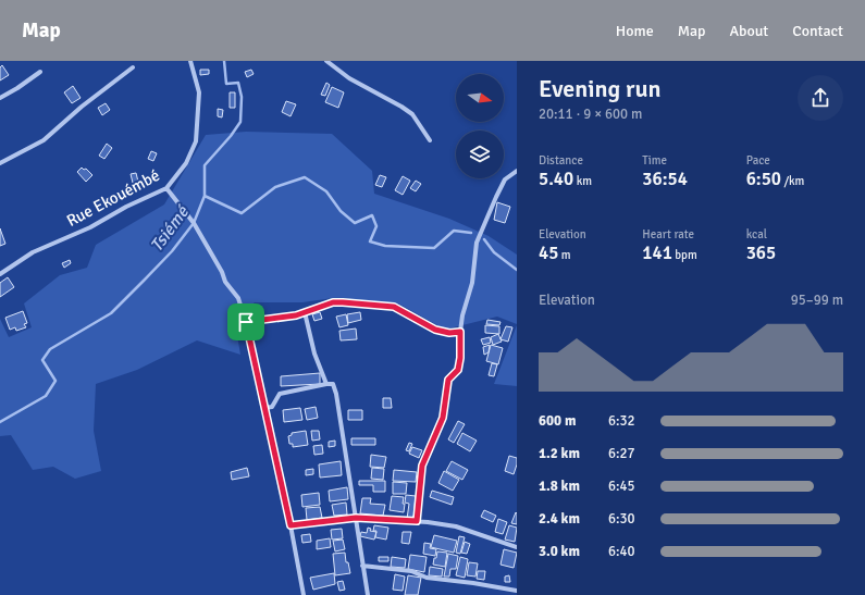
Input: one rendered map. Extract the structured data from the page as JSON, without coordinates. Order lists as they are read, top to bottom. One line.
{"streets":{"street":["Rue Ekouémbé"]},"water":["Tsiémé"],"north":"right","page":{"header":"Map","nav":["Home","Map","About","Contact"],"heading":["Evening run","20:11 · 9 × 600 m"],"stats":[["Distance","5.40 km"],["Time","36:54"],["Pace","6:50 /km"],["Elevation","45 m"],["Heart rate","141 bpm"],["kcal","365"]],"chart":["Elevation","95–99 m"],"list":[{"name":"600 m","note":"6:32"},{"name":"1.2 km","note":"6:27"},{"name":"1.8 km","note":"6:45"},{"name":"2.4 km","note":"6:30"},{"name":"3.0 km","note":"6:40"}]}}
